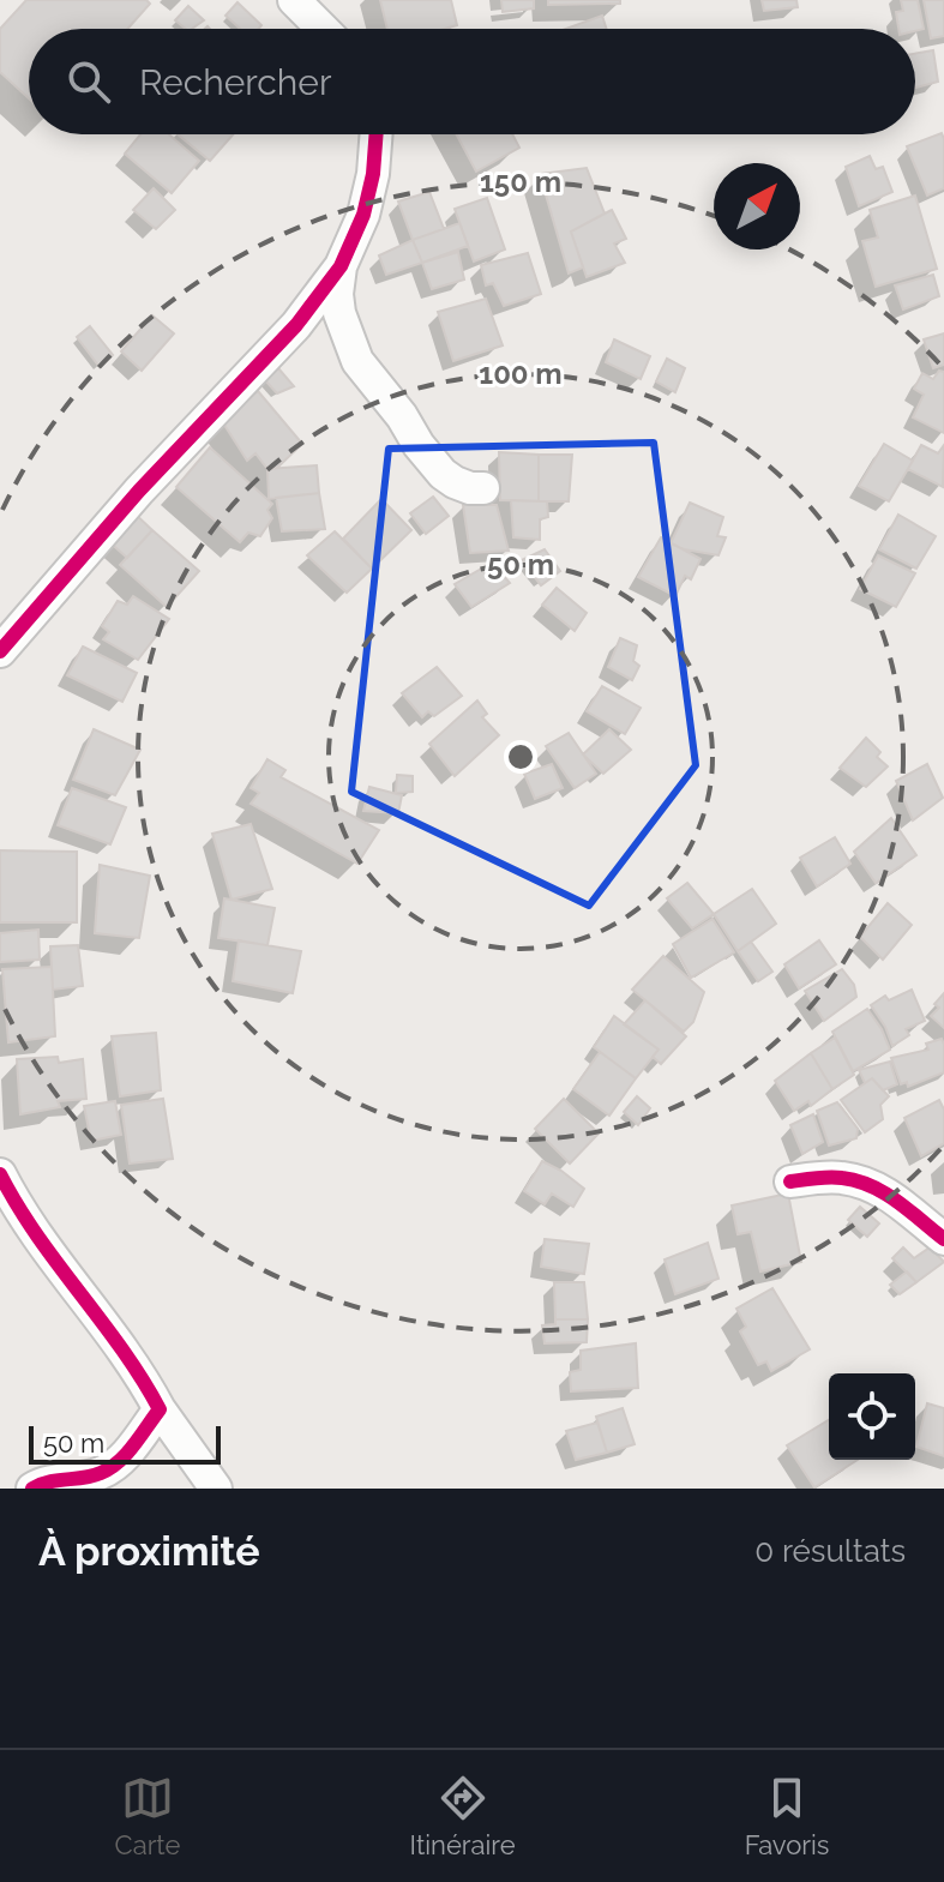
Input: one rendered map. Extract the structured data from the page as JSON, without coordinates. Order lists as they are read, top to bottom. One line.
{"scale_bar":"50 m","north":"top right","page":{"search":"Rechercher","scale":"50 m","heading":["À proximité","0 résultats"],"nav":["Carte","Itinéraire","Favoris"]},"rings":["150 m","100 m","50 m"]}
